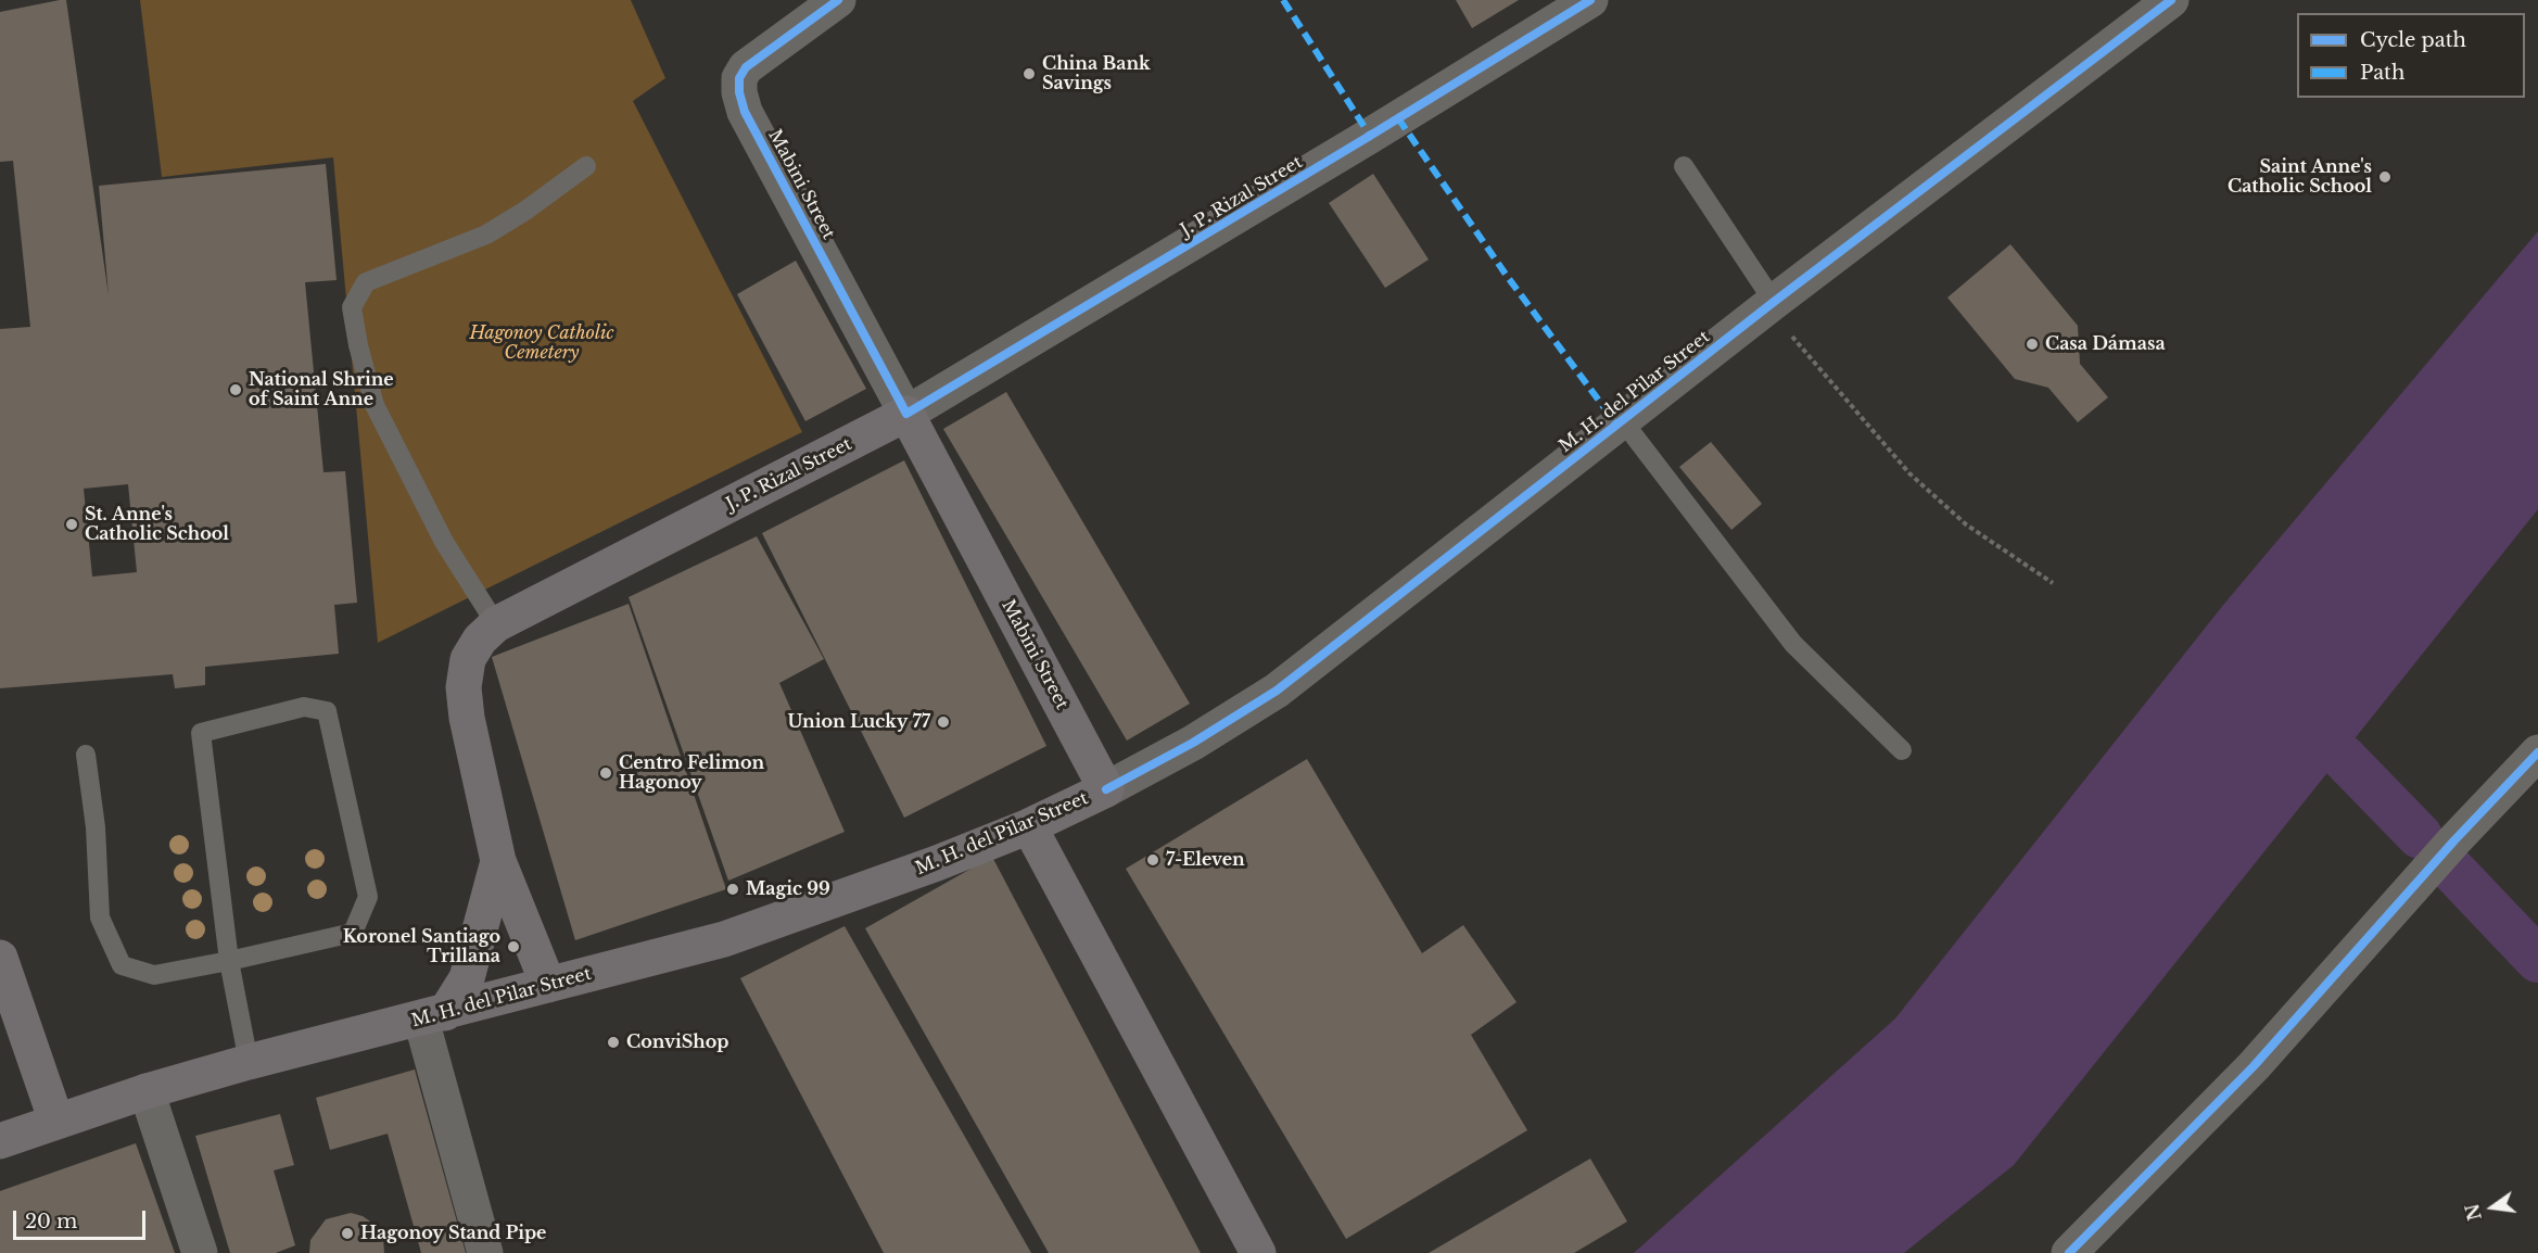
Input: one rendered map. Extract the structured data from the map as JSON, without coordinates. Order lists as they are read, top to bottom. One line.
{"streets":{"main road":["Mabini Street","J. P. Rizal Street","M. H. del Pilar Street"]},"crossings":[["Mabini Street","J. P. Rizal Street"],["Mabini Street","M. H. del Pilar Street"],["J. P. Rizal Street","M. H. del Pilar Street"]],"parks":["Hagonoy Catholic Cemetery"],"places":["China Bank Savings","Saint Anne's Catholic School","Casa Dámasa","National Shrine of Saint Anne","St. Anne's Catholic School","Union Lucky 77","Centro Felimon Hagonoy","7-Eleven","Magic 99","Koronel Santiago Trillana","ConviShop","Hagonoy Stand Pipe"],"legend":["Cycle path","Path"],"scale_bar":"20 m","north":"left"}
